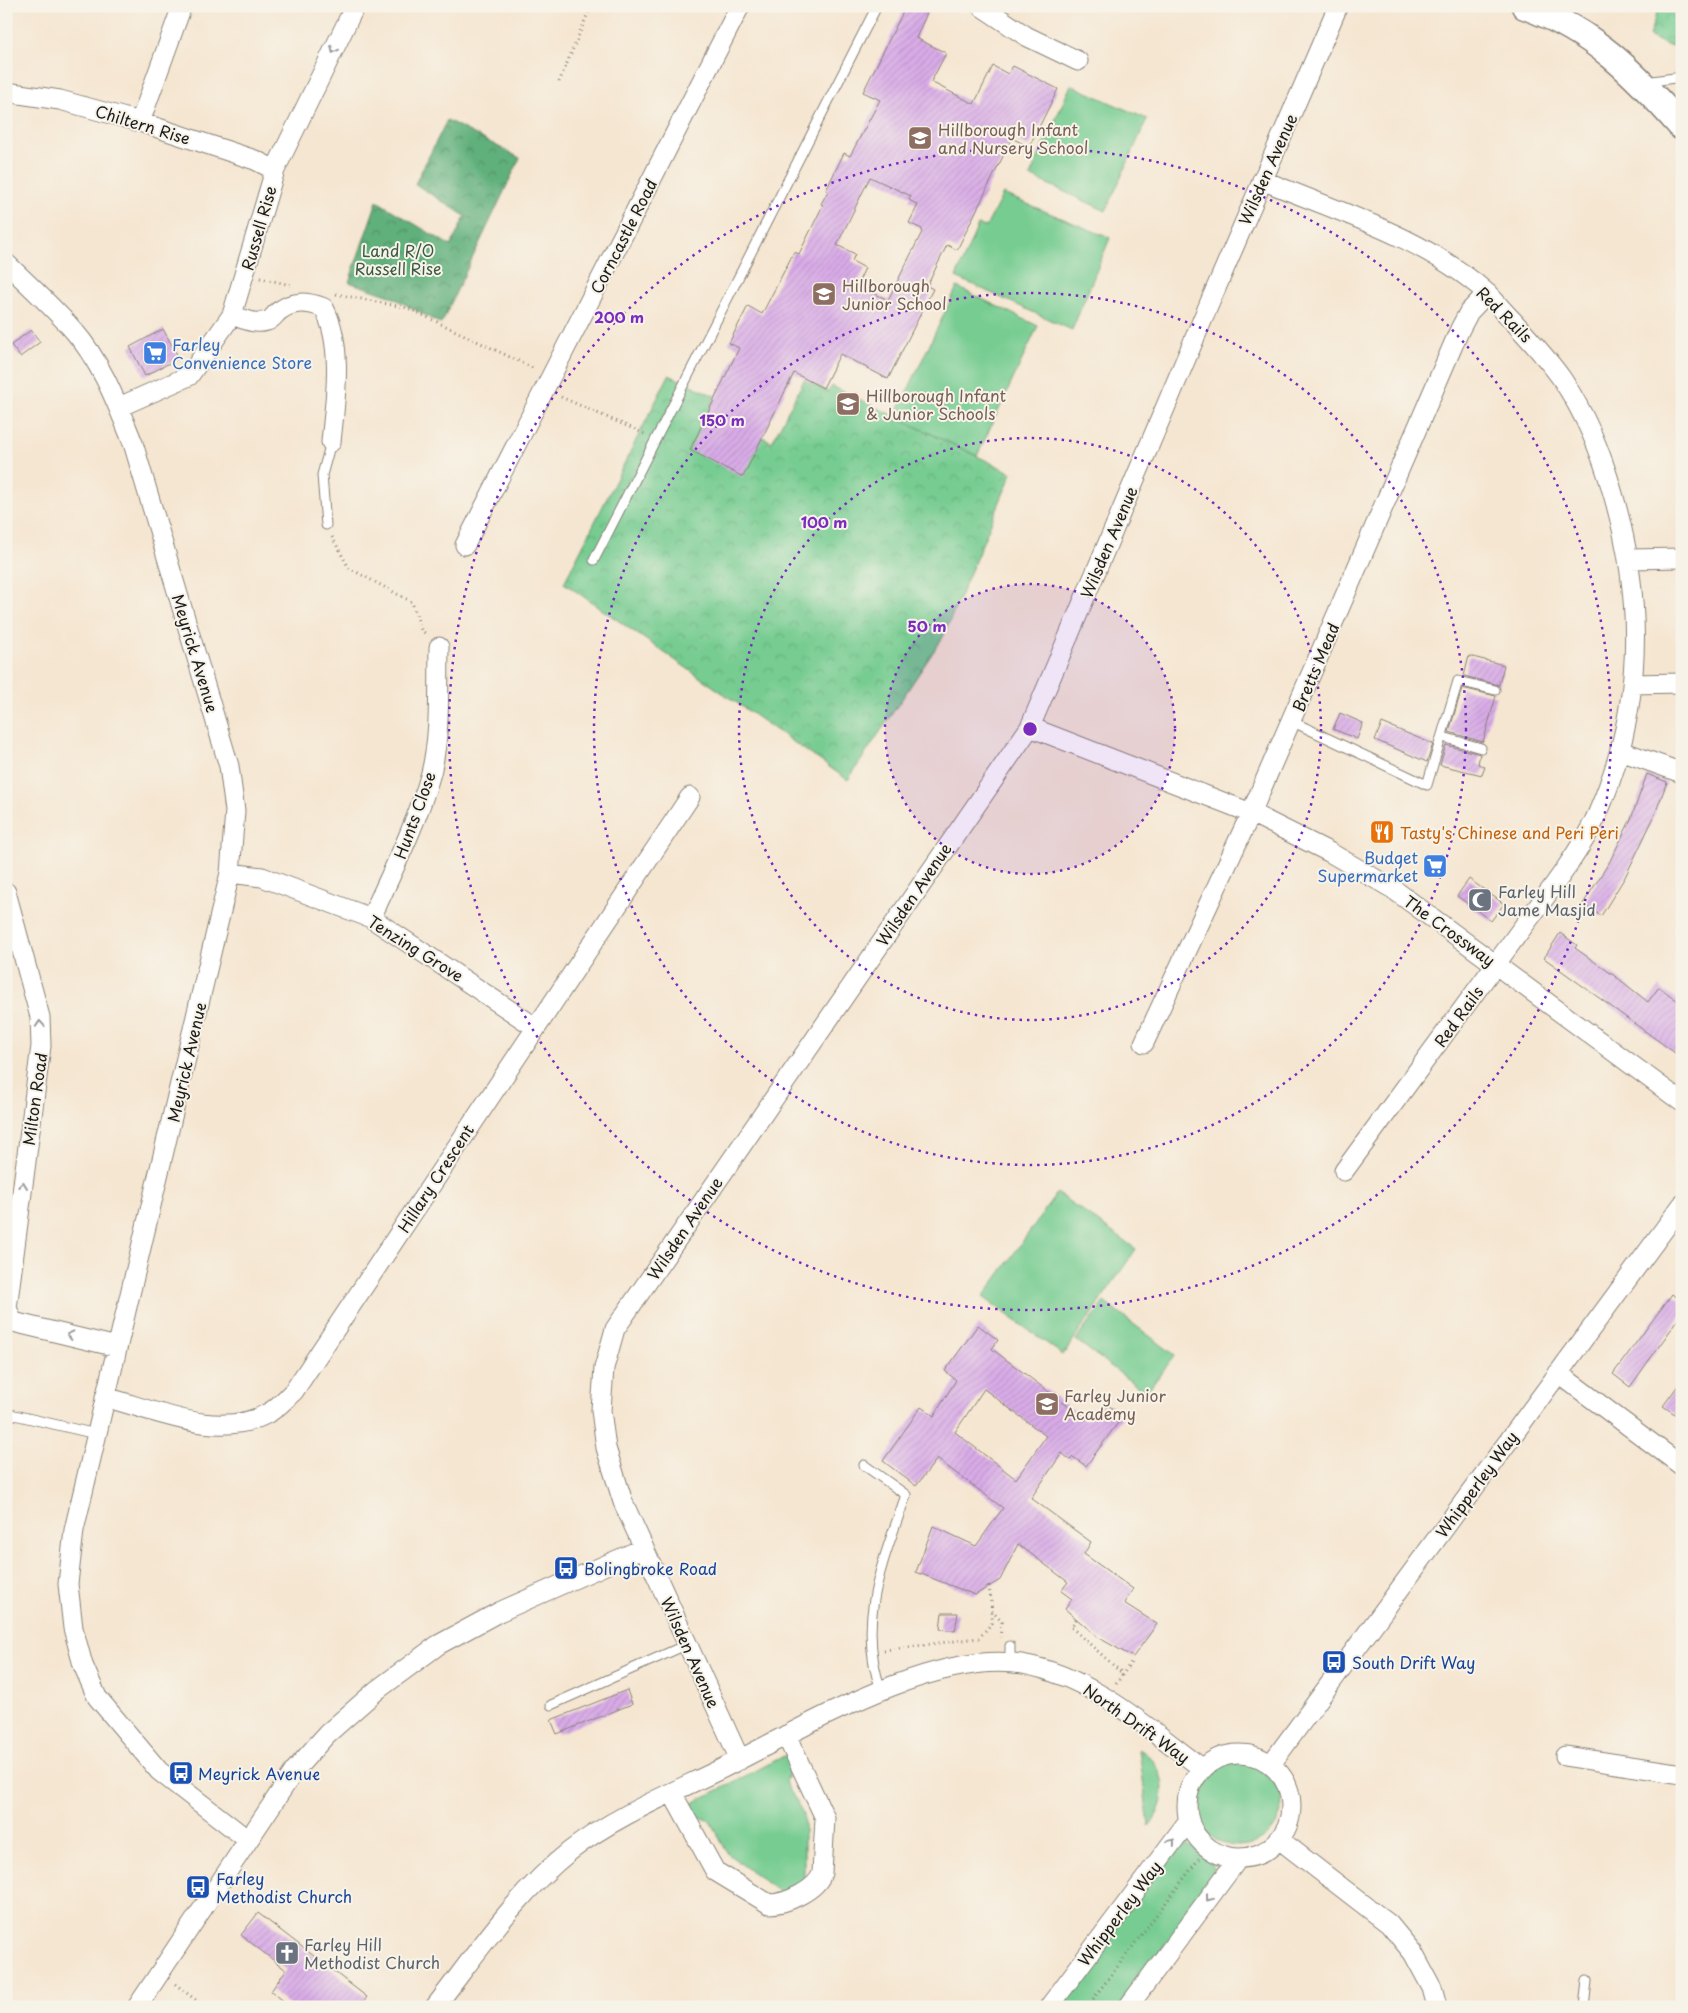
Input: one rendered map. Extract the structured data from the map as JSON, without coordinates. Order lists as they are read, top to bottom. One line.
{"streets":{"street":["Chiltern Rise","Wilsden Avenue","Russell Rise","Corncastle Road","Red Rails","Meyrick Avenue","Bretts Mead","Hunts Close","The Crossway","Tenzing Grove","Milton Road","Hillary Crescent","Whipperley Way","North Drift Way"]},"crossings":[["Chiltern Rise","Russell Rise"],["Wilsden Avenue","Red Rails"],["Wilsden Avenue","The Crossway"],["Wilsden Avenue","North Drift Way"],["Russell Rise","Meyrick Avenue"],["Red Rails","Bretts Mead"],["Red Rails","The Crossway"],["Meyrick Avenue","Tenzing Grove"],["Meyrick Avenue","Milton Road"],["Meyrick Avenue","Hillary Crescent"],["Bretts Mead","The Crossway"],["Hunts Close","Tenzing Grove"],["Tenzing Grove","Hillary Crescent"],["Whipperley Way","North Drift Way"]],"one_way":["Milton Road"],"parks":["Land R/O Russell Rise"],"places":{"school or university":["Hillborough Infant and Nursery School","Hillborough Junior School","Hillborough Infant & Junior Schools","Farley Junior Academy"],"supermarket":["Farley Convenience Store","Budget Supermarket"],"restaurant":["Tasty's Chinese and Peri Peri"],"mosque":["Farley Hill Jame Masjid"],"bus stop":["Bolingbroke Road","South Drift Way","Meyrick Avenue","Farley Methodist Church"],"church":["Farley Hill Methodist Church"]},"rings":["200 m","150 m","100 m","50 m"]}
